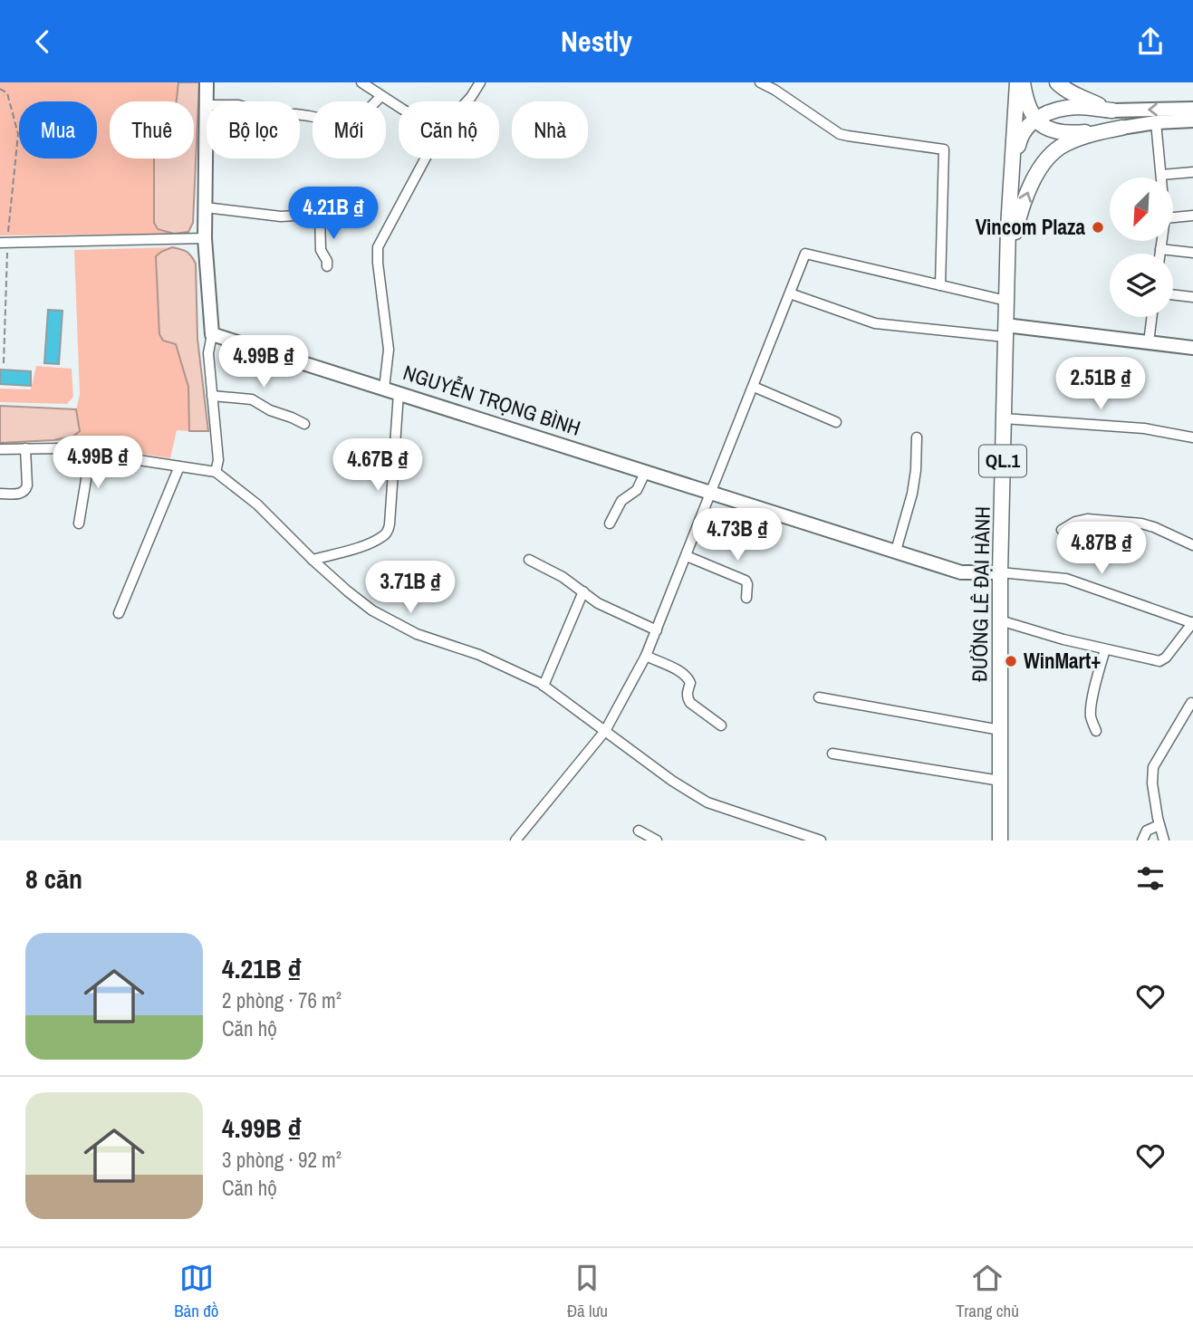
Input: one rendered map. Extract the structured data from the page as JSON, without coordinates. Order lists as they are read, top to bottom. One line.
{"streets":{"main road":["QL.1","ĐƯỜNG LÊ ĐẠI HÀNH"],"street":["NGUYỄN TRỌNG BÌNH"]},"crossings":[["NGUYỄN TRỌNG BÌNH","ĐƯỜNG LÊ ĐẠI HÀNH"]],"places":["Vincom Plaza","WinMart+"],"north":"bottom left","page":{"header":"Nestly","chip":["Mua","Thuê","Bộ lọc","Mới","Căn hộ","Nhà"],"price":["4.21B ₫","4.99B ₫","2.51B ₫","4.99B ₫","4.67B ₫","4.73B ₫","4.87B ₫","3.71B ₫"],"heading":"8 căn","list":[{"name":"4.21B ₫","note":"2 phòng · 76 m² · Căn hộ"},{"name":"4.99B ₫","note":"3 phòng · 92 m² · Căn hộ"}],"tabs":["Bản đồ","Đã lưu","Trang chủ"]}}
